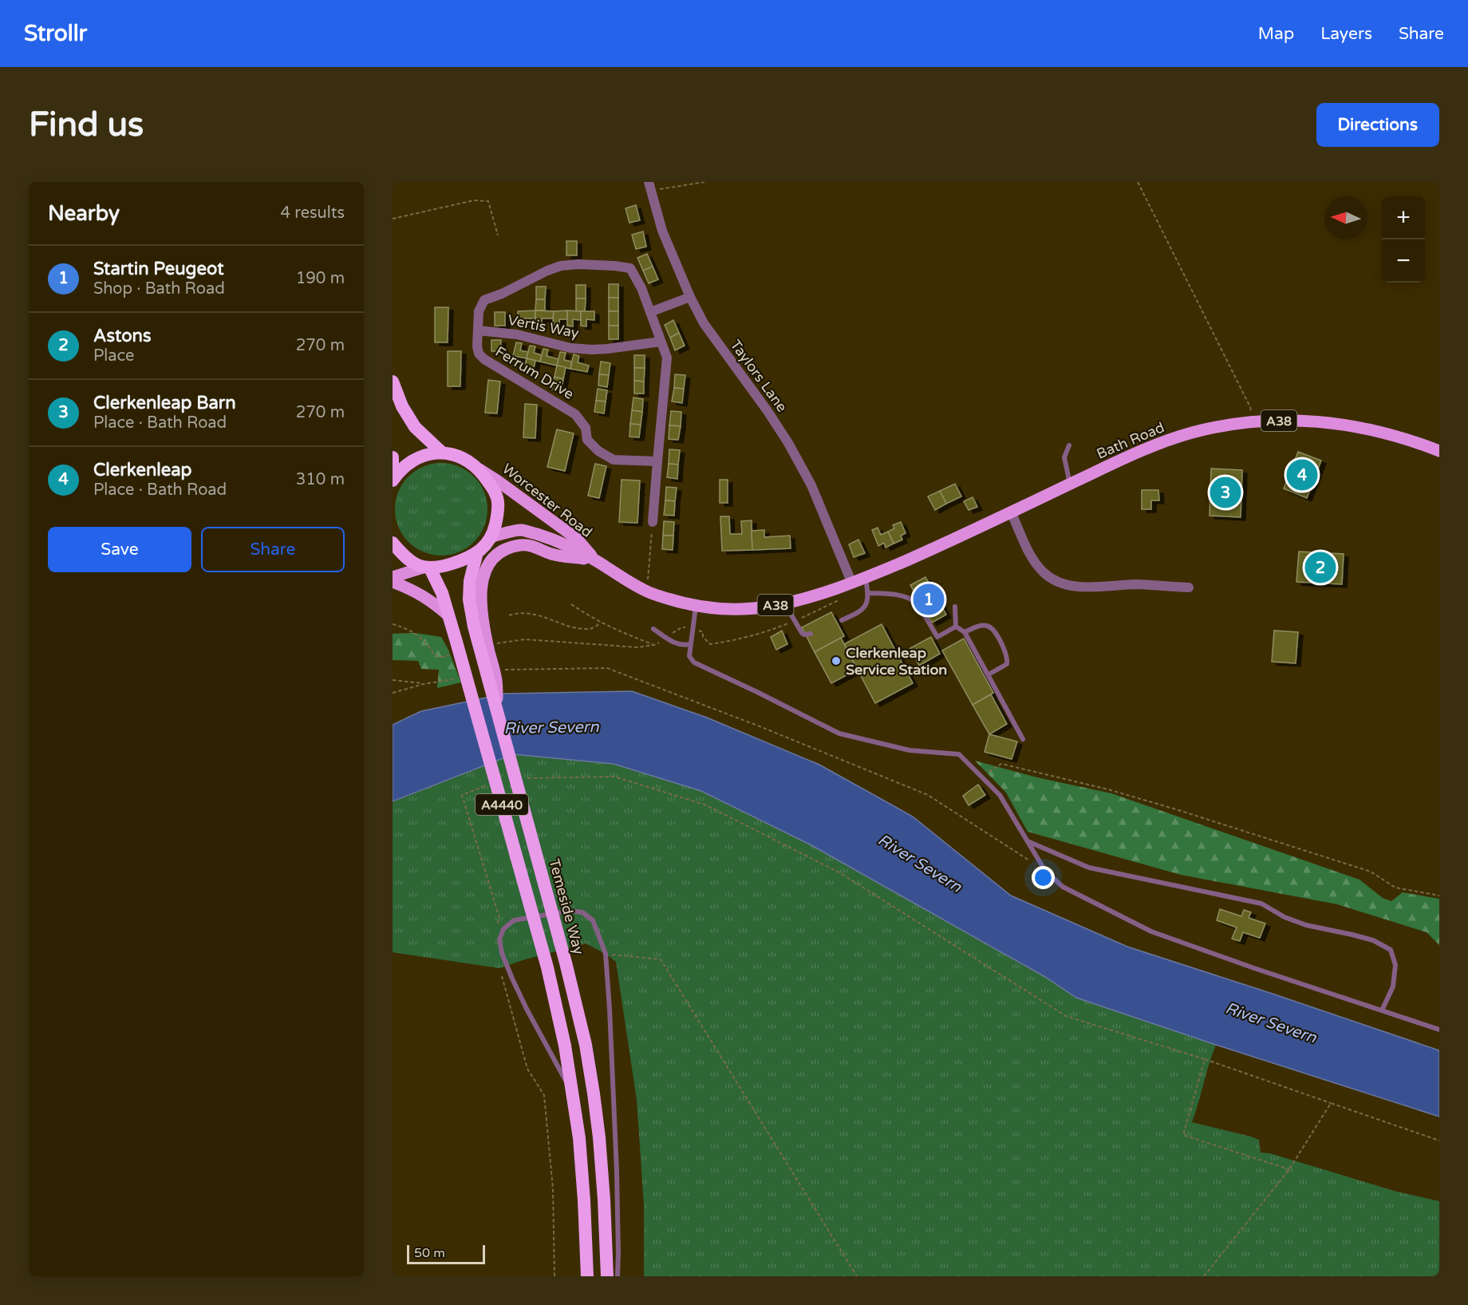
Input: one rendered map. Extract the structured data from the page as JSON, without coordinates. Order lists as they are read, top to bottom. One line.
{"streets":{"highway":["A4440","Temeside Way"],"main road":["A38","Bath Road","Worcester Road"],"street":["Vertis Way","Ferrum Drive","Taylors Lane"]},"crossings":[["Vertis Way","Ferrum Drive"],["Taylors Lane","Bath Road"],["Taylors Lane","Worcester Road"],["Bath Road","Worcester Road"]],"water":["River Severn"],"places":["Clerkenleap Service Station"],"scale_bar":"50 m","north":"left","page":{"header":"Strollr","nav":["Map","Layers","Share"],"buttons":["Directions",["Save","Share"]],"title":"Find us","heading":["Nearby","4 results"],"map_buttons":["+","−"],"list":[{"mark":"1","name":"Startin Peugeot","note":"Shop · Bath Road","value":"190 m"},{"mark":"2","name":"Astons","note":"Place","value":"270 m"},{"mark":"3","name":"Clerkenleap Barn","note":"Place · Bath Road","value":"270 m"},{"mark":"4","name":"Clerkenleap","note":"Place · Bath Road","value":"310 m"}],"pins":["4","3","2","1"],"scale":"50 m"}}
